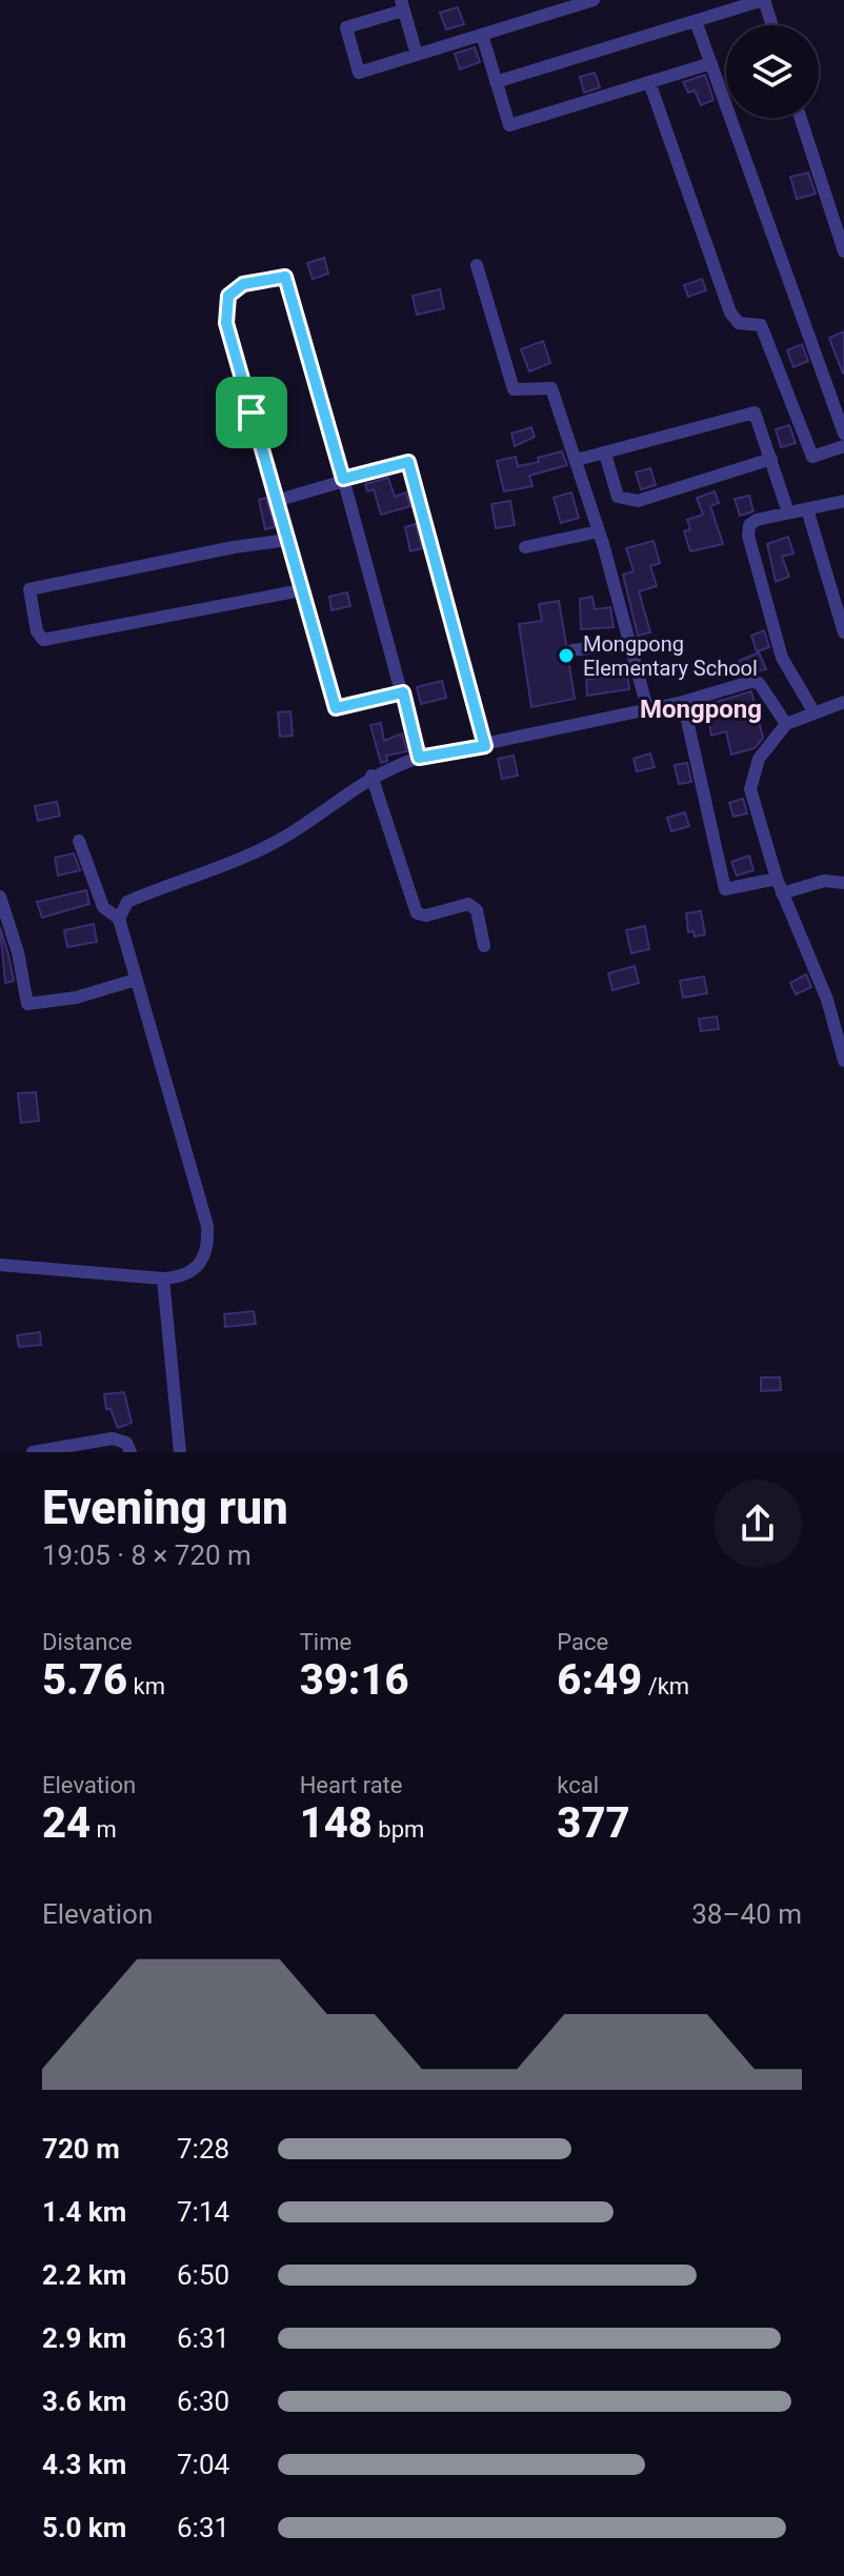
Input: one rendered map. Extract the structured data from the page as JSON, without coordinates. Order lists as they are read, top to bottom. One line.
{"districts":["Mongpong"],"places":["Mongpong Elementary School"],"page":{"heading":["Evening run","19:05 · 8 × 720 m"],"stats":[["Distance","5.76 km"],["Time","39:16"],["Pace","6:49 /km"],["Elevation","24 m"],["Heart rate","148 bpm"],["kcal","377"]],"chart":["Elevation","38–40 m"],"list":[{"name":"720 m","note":"7:28"},{"name":"1.4 km","note":"7:14"},{"name":"2.2 km","note":"6:50"},{"name":"2.9 km","note":"6:31"},{"name":"3.6 km","note":"6:30"},{"name":"4.3 km","note":"7:04"},{"name":"5.0 km","note":"6:31"}]}}
